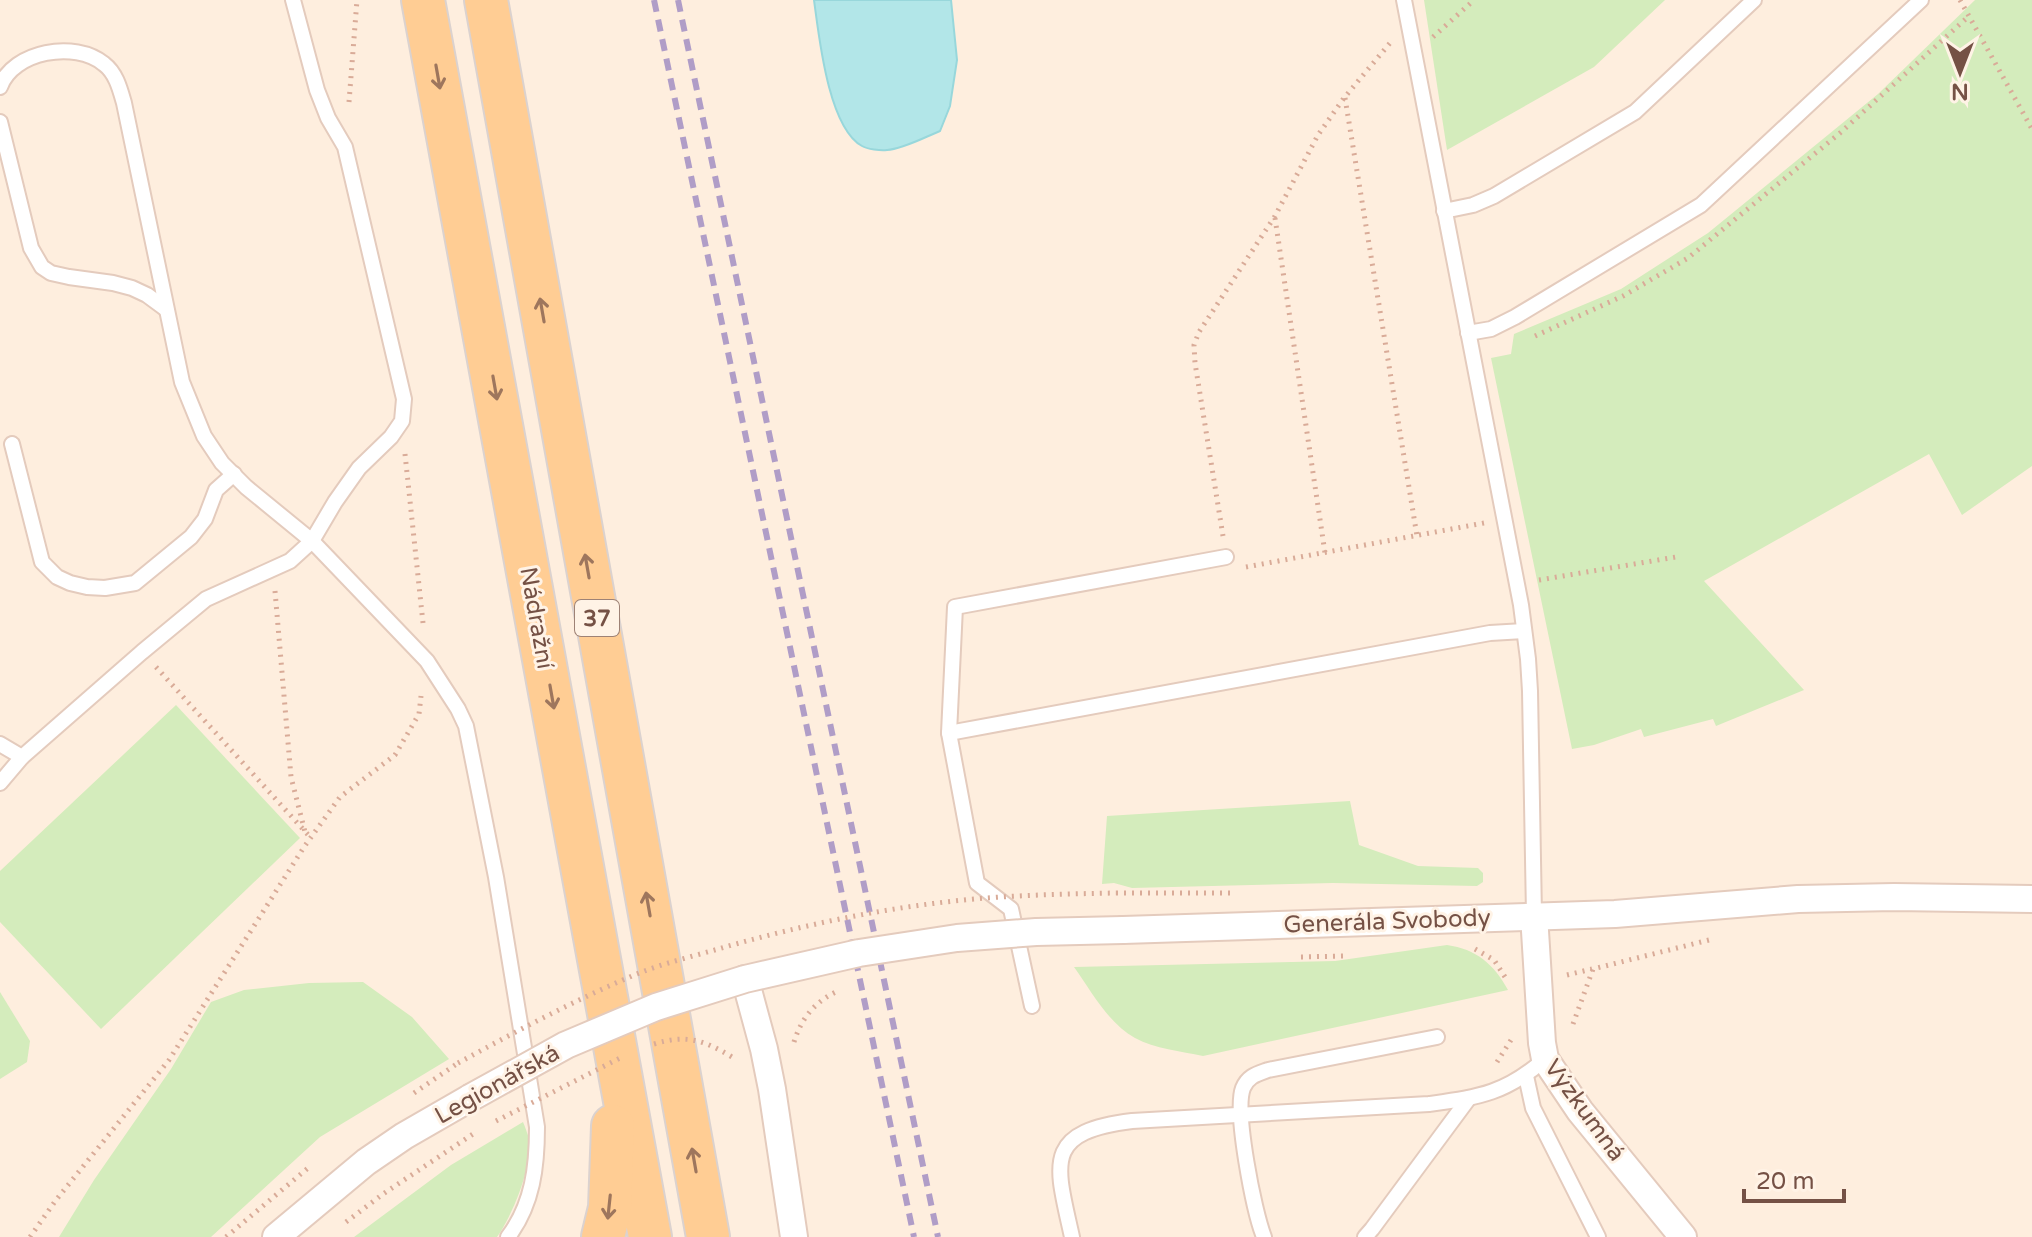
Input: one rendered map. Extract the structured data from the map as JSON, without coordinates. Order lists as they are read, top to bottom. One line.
{"streets":{"main road":["Nádražní","37"],"street":["Generála Svobody","Legionářská","Výzkumná"]},"crossings":[["Generála Svobody","Legionářská"],["Generála Svobody","Výzkumná"]],"scale_bar":"20 m","north":"bottom"}
